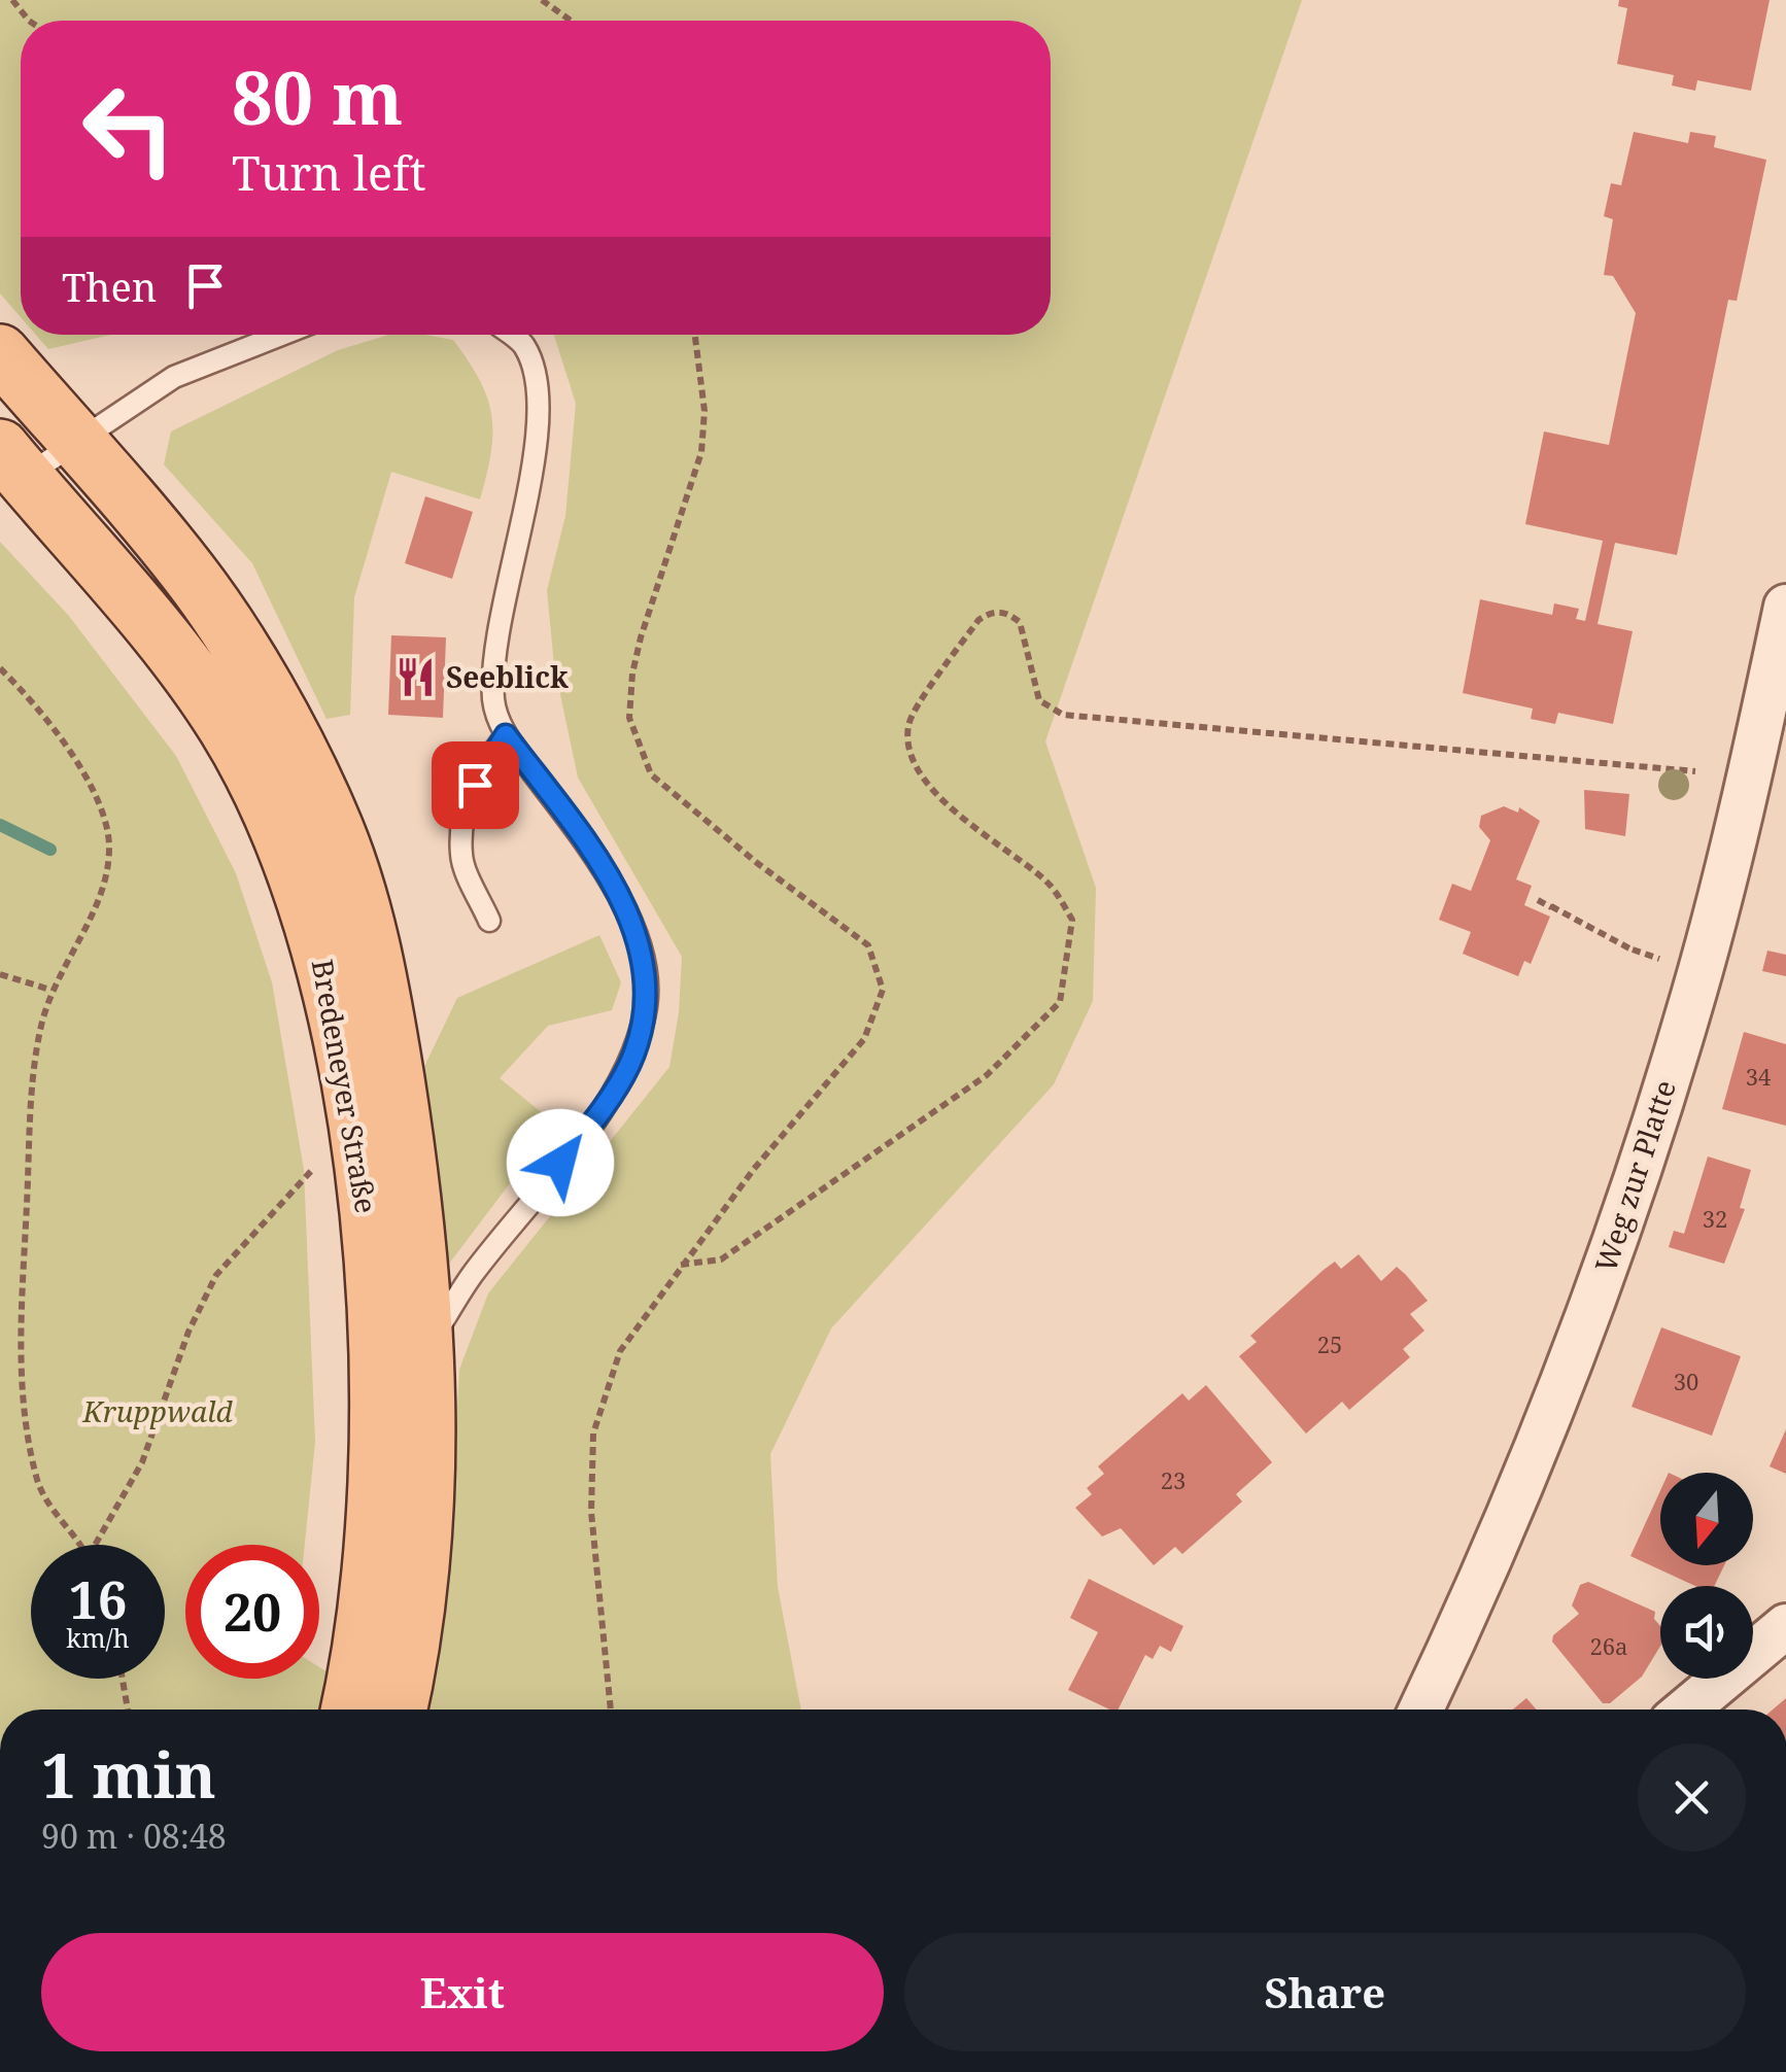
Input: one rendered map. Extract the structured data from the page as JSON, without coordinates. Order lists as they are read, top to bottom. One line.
{"streets":{"main road":["Bredeneyer Straße"],"street":["Weg zur Platte"]},"parks":["Kruppwald"],"places":{"restaurant":["Seeblick"]},"house_numbers":["34","32","25","30","23","26a"],"north":"bottom","page":{"turn":["80 m","Turn left"],"then":"Then","speed":"16 km/h","limit":"20","heading":["1 min","90 m · 08:48"],"buttons":["Exit","Share"]}}
